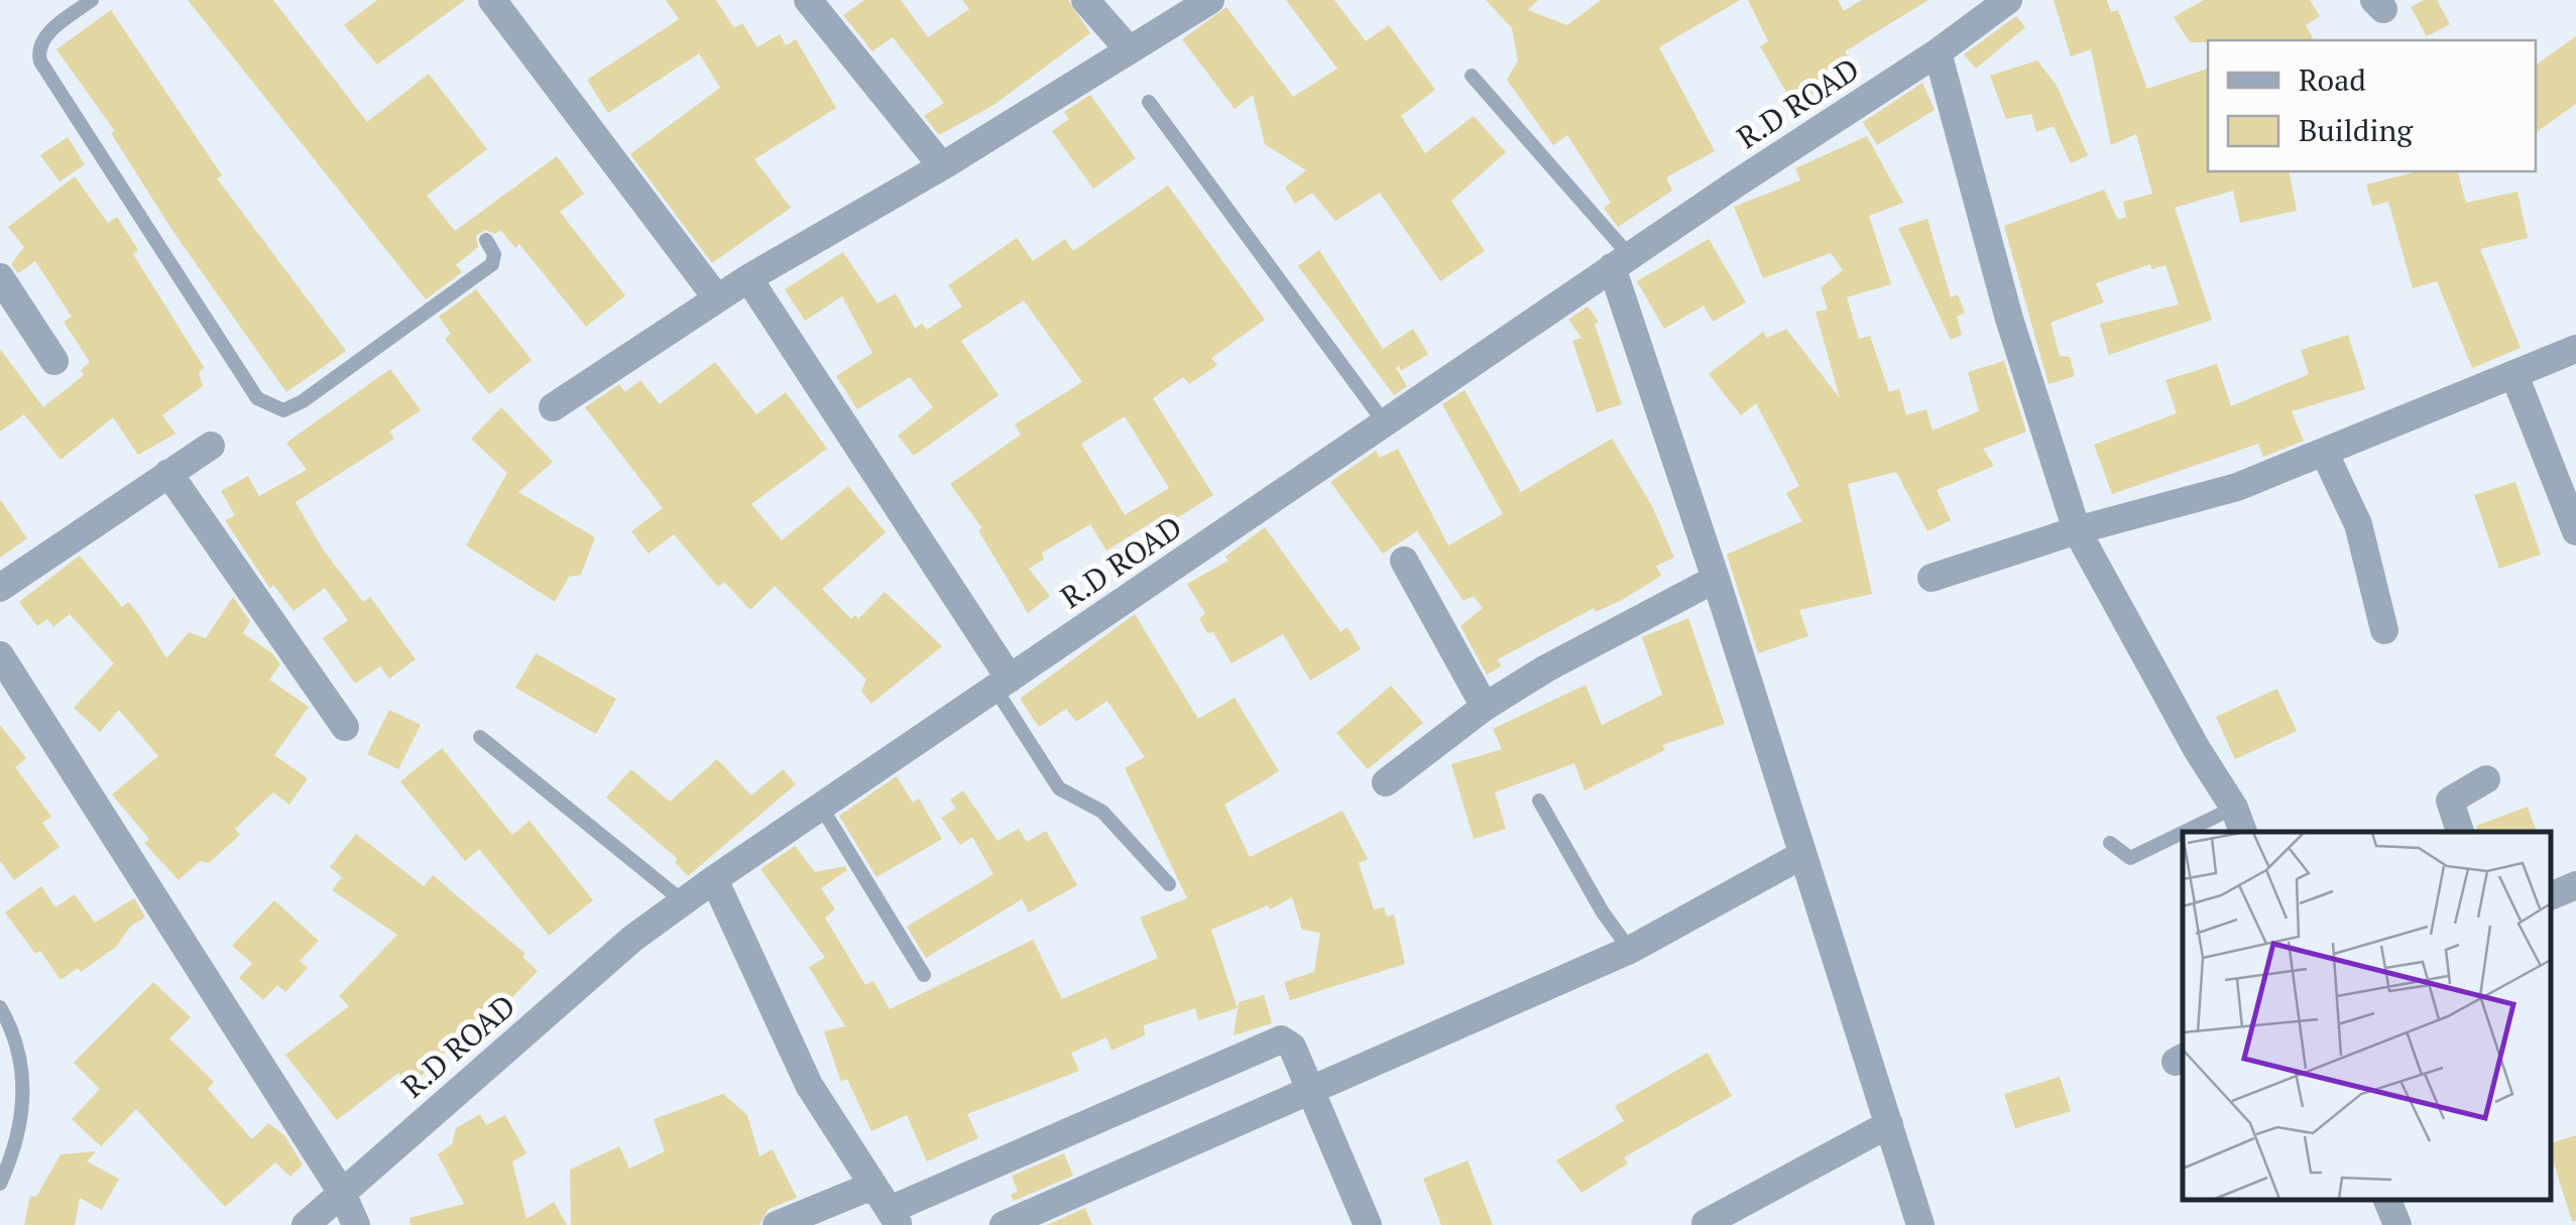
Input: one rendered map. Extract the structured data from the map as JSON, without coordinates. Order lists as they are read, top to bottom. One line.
{"streets":{"street":["R.D ROAD"]},"legend":["Road","Building"]}
